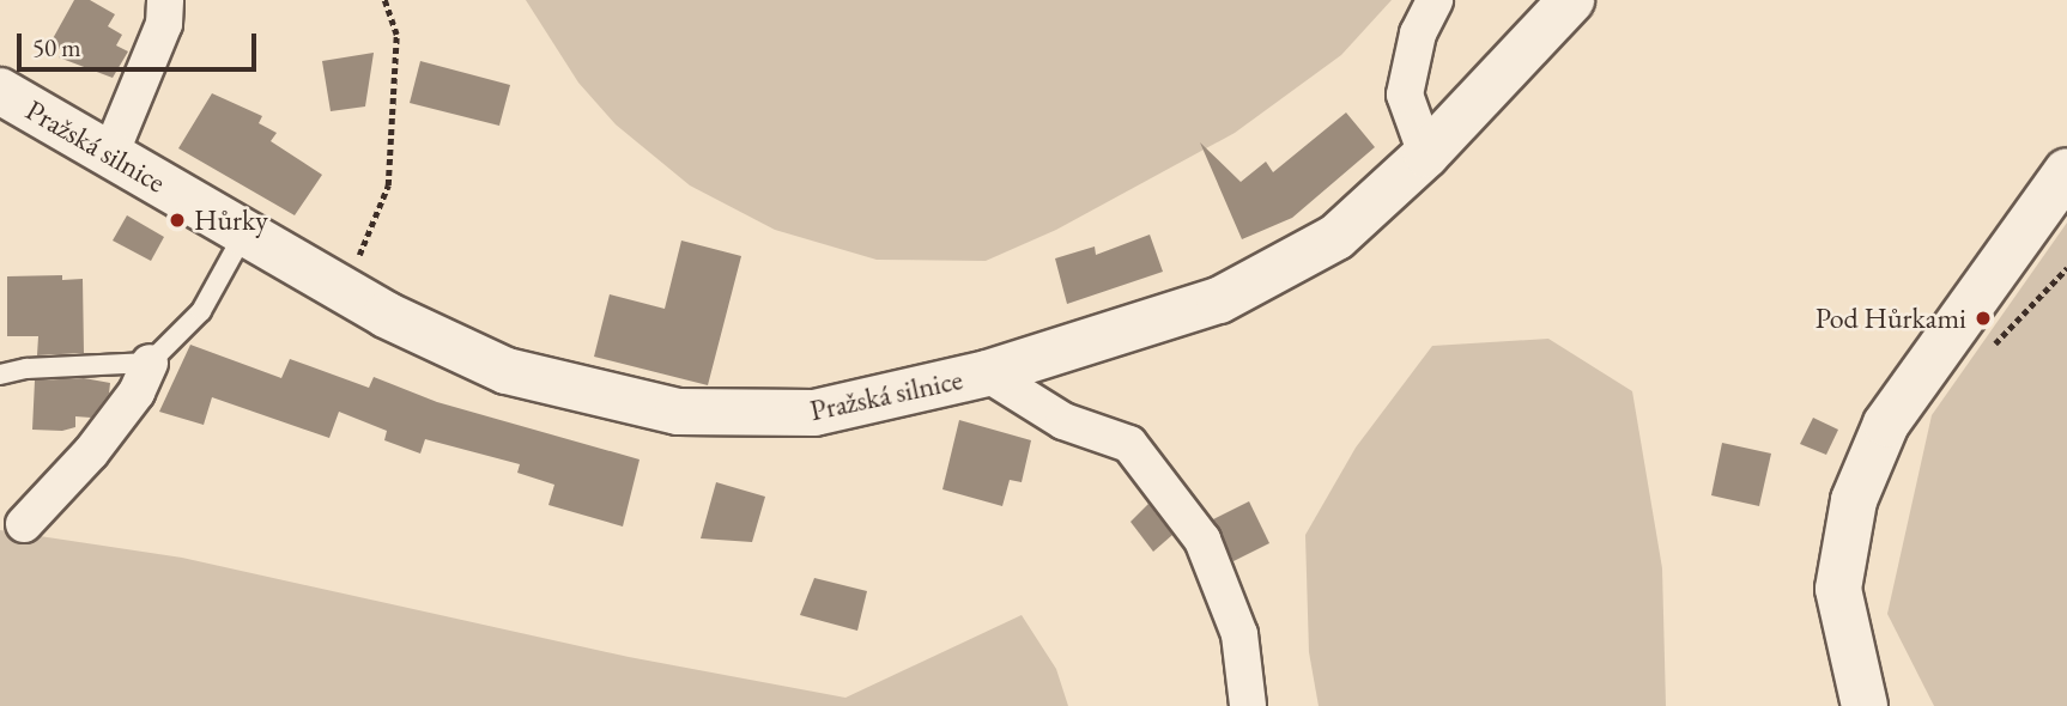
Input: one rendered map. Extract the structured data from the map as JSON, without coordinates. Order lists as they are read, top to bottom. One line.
{"streets":{"street":["Pražská silnice"]},"places":["Hůrky","Pod Hůrkami"],"scale_bar":"50 m"}
